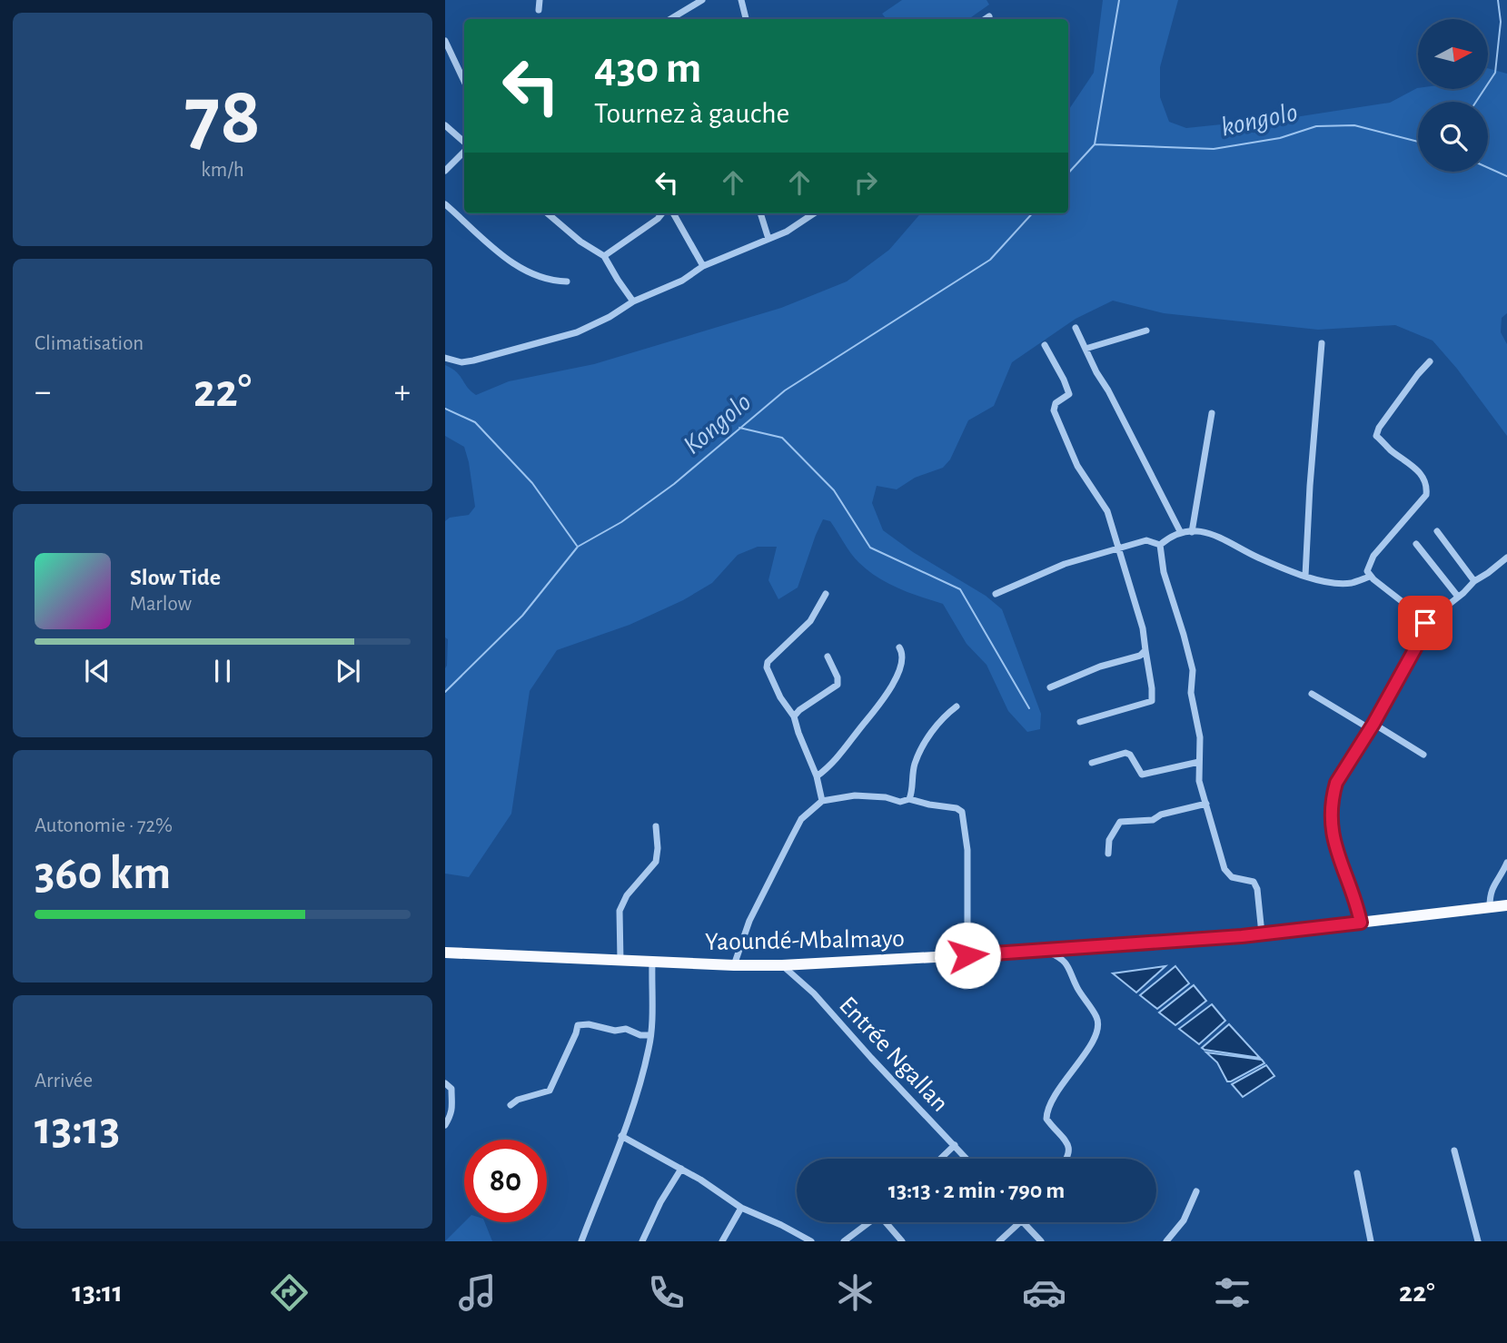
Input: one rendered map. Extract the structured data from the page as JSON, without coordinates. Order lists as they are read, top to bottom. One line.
{"streets":{"highway":["Yaoundé-Mbalmayo"],"street":["Entrée Ngallan"]},"crossings":[["Yaoundé-Mbalmayo","Entrée Ngallan"]],"water":["kongolo","Kongolo"],"north":"right","page":{"tile":[["78","km/h"],"Climatisation",["Autonomie · 72%","360 km"],["Arrivée","13:13"]],"turn":["430 m","Tournez à gauche"],"heat":["−","22°","+"],"song":["Slow Tide","Marlow"],"limit":"80","trip":"13:13 · 2 min · 790 m","tabs":["13:11","22°"]}}
